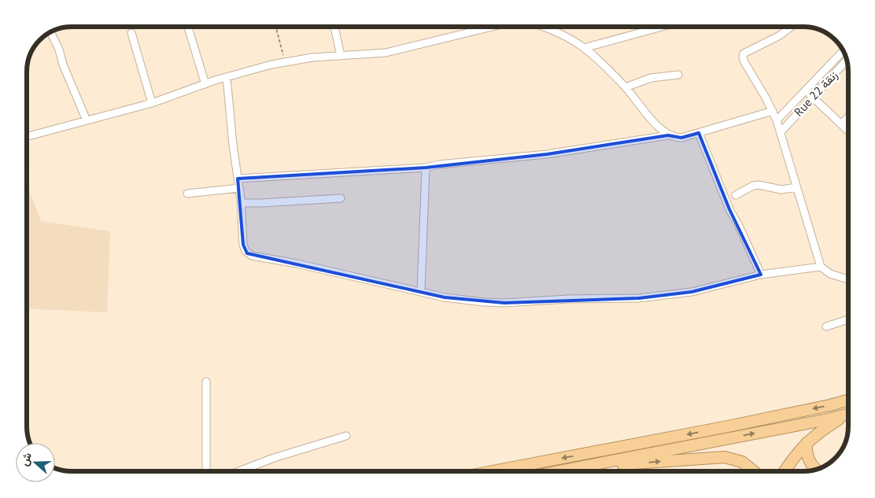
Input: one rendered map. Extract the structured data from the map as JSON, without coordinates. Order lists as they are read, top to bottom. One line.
{"streets":{"street":["Rue 22 زنقة"]},"north":"left"}
